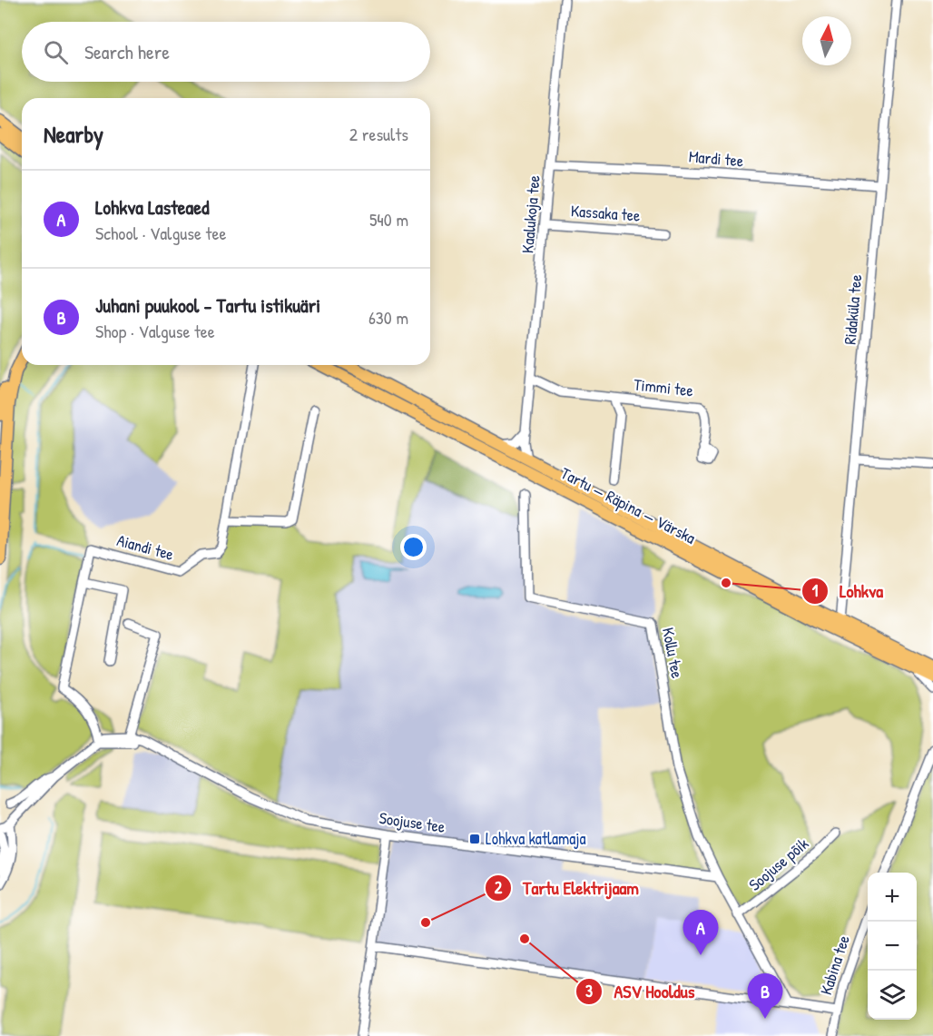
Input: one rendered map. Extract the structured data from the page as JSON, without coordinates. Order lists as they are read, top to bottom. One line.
{"streets":{"main road":["Tartu — Räpina — Värska"],"street":["Mardi tee","Kassaka tee","Kaalukoja tee","Ridaküla tee","Timmi tee","Aiandi tee","Kollu tee","Soojuse tee","Soojuse põik","Kabina tee"]},"crossings":[["Mardi tee","Kaalukoja tee"],["Mardi tee","Ridaküla tee"],["Kassaka tee","Kaalukoja tee"],["Kaalukoja tee","Timmi tee"],["Kaalukoja tee","Tartu — Räpina — Värska"],["Ridaküla tee","Tartu — Räpina — Värska"],["Aiandi tee","Soojuse tee"],["Kollu tee","Soojuse tee"]],"places":{"other":["Lohkva","Tartu Elektrijaam","ASV Hooldus"],"transit":["Lohkva katlamaja"]},"north":"top","page":{"search":"Search here","heading":["Nearby","2 results"],"list":[{"mark":"A","name":"Lohkva Lasteaed","note":"School · Valguse tee","value":"540 m"},{"mark":"B","name":"Juhani puukool - Tartu istikuäri","note":"Shop · Valguse tee","value":"630 m"}],"map_buttons":["+","−"],"pins":["A","B"]}}
